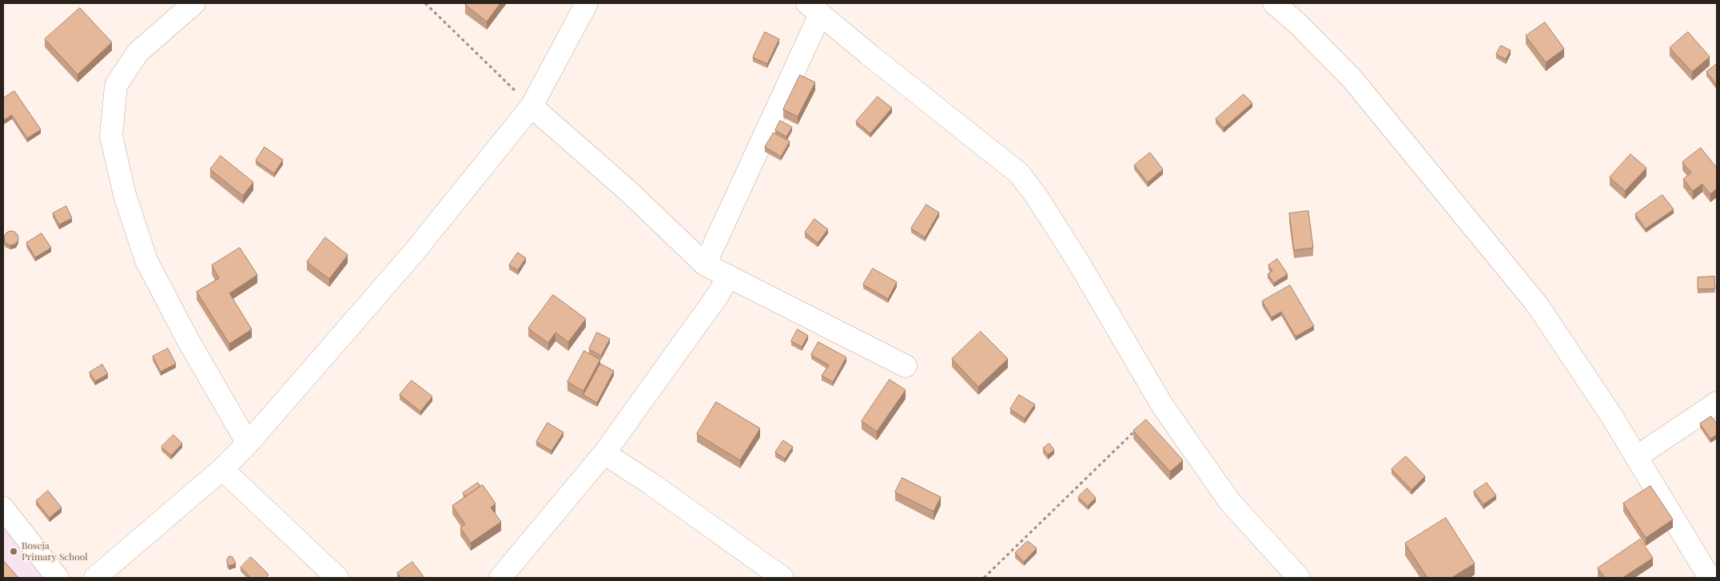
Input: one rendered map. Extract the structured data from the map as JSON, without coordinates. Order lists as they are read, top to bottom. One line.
{"places":["Boseja Primary School"]}
